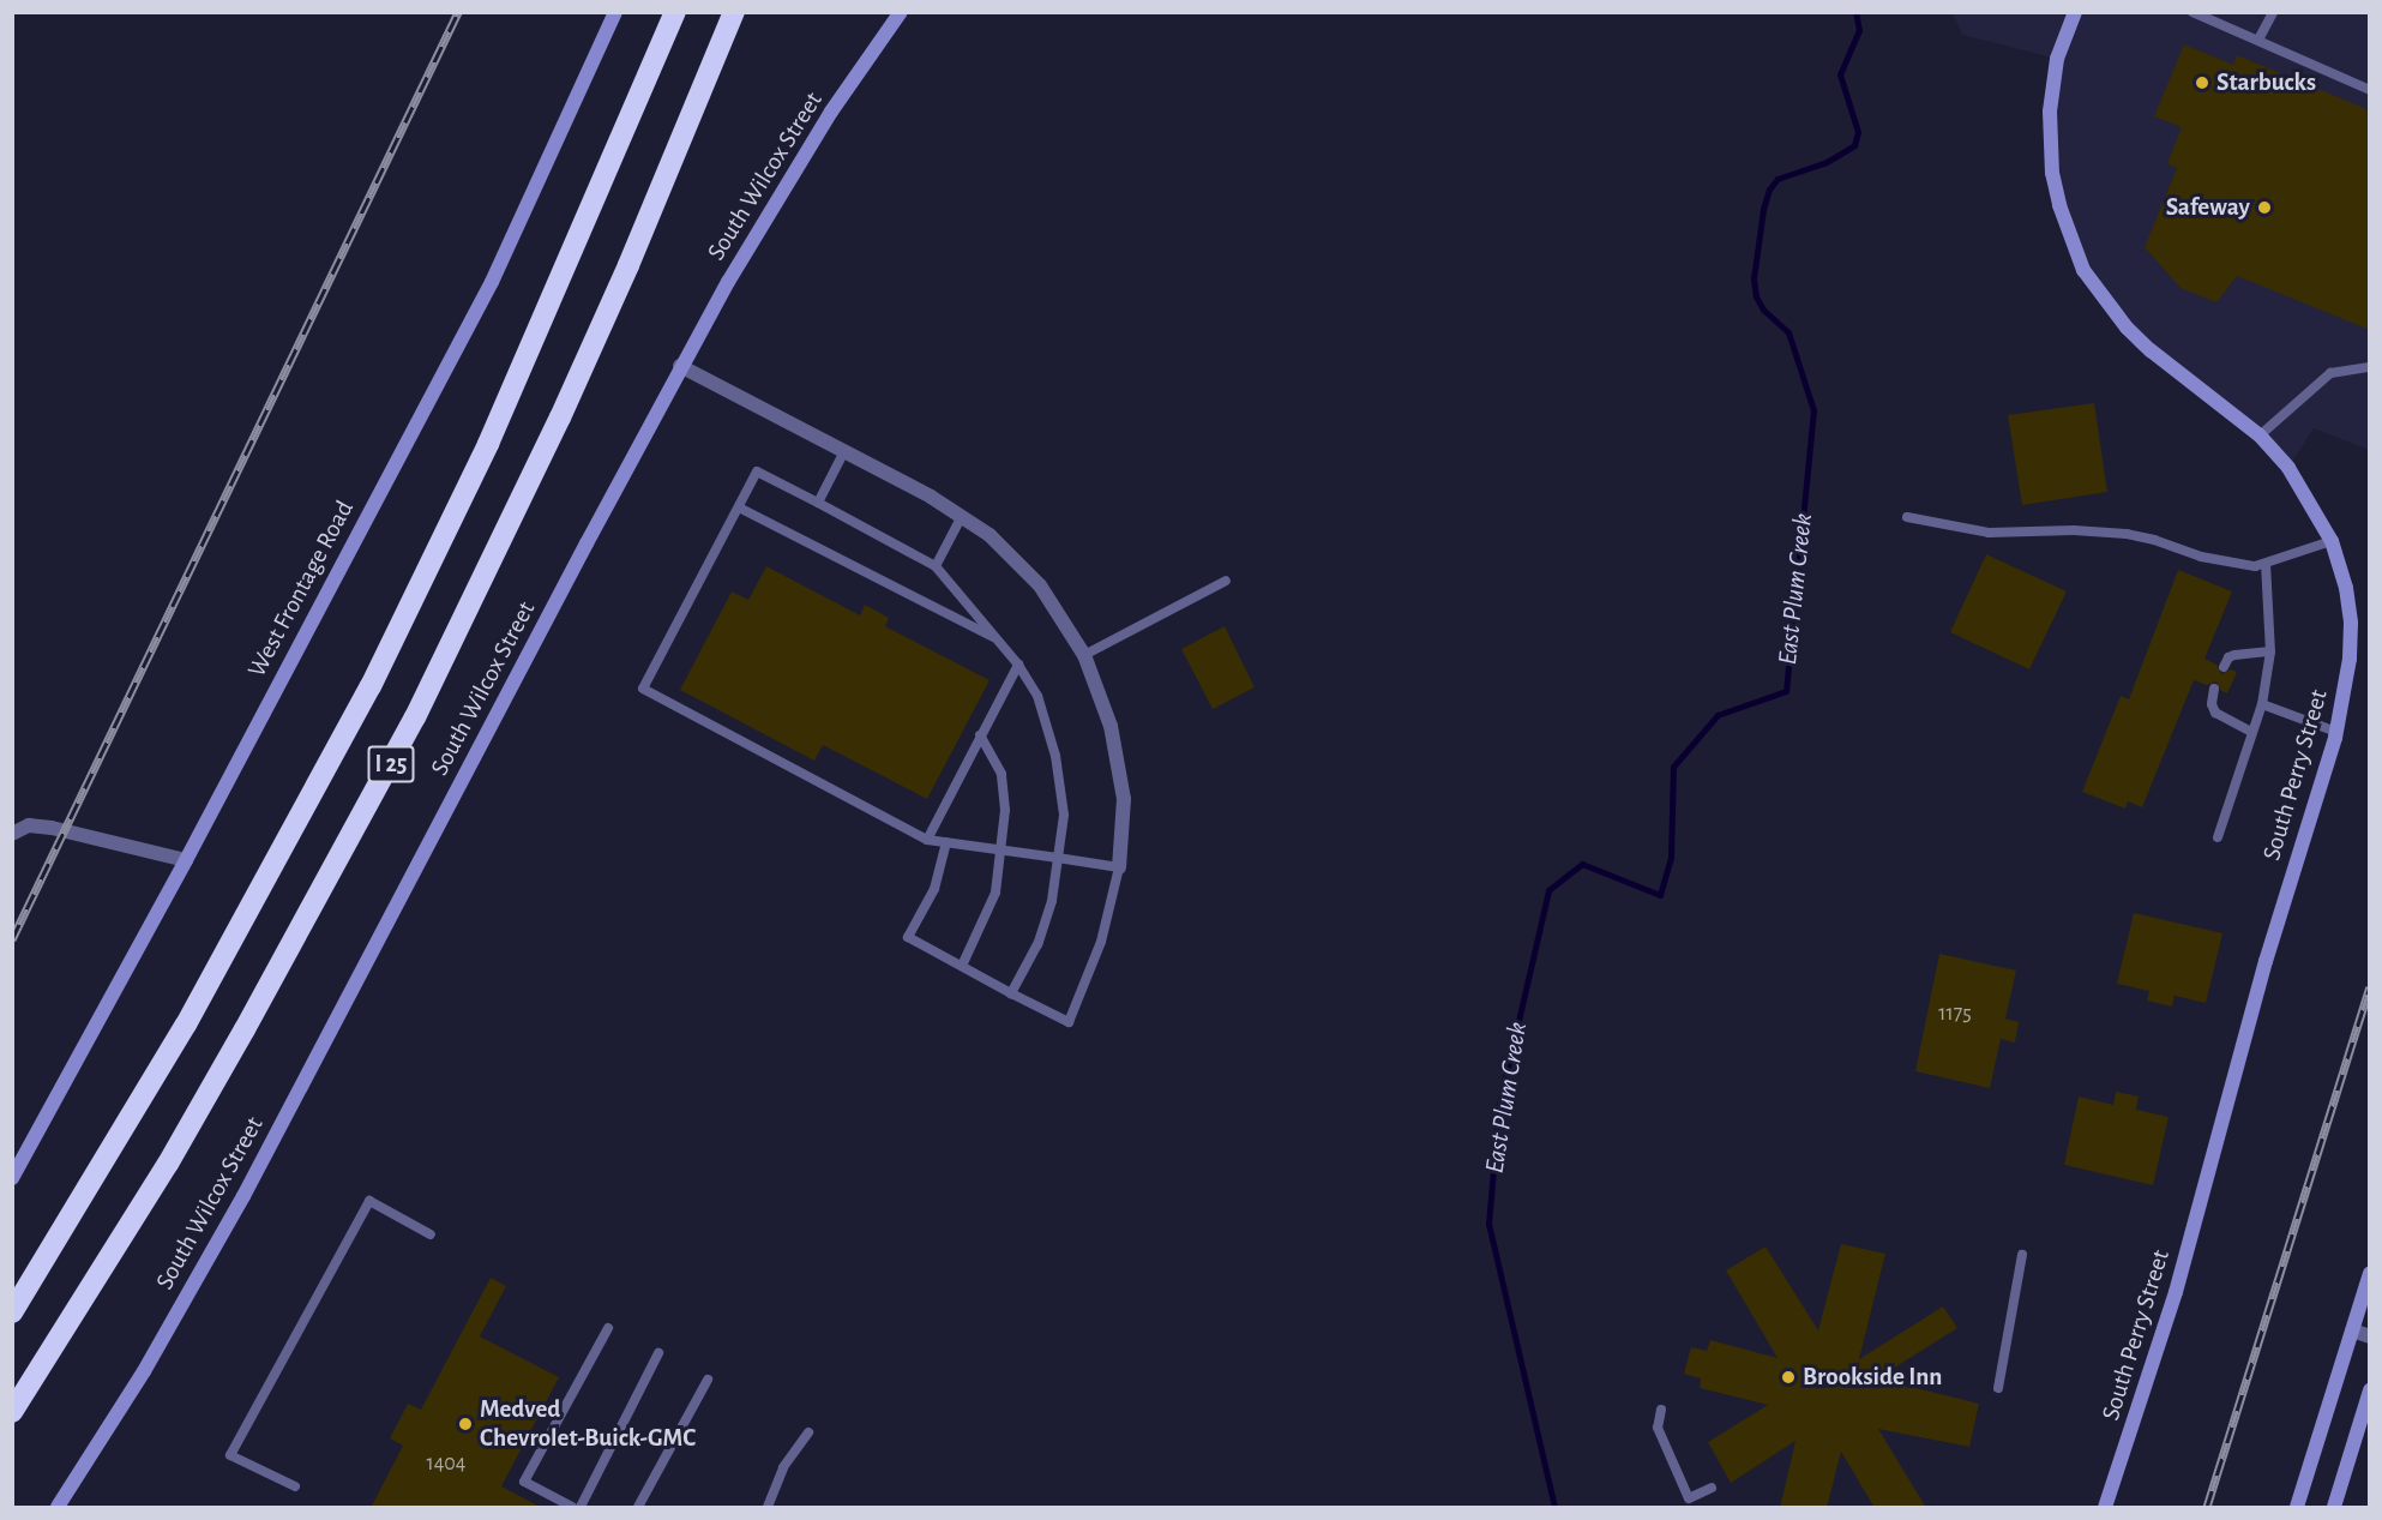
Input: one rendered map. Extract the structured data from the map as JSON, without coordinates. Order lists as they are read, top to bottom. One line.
{"streets":{"highway":["I 25"],"main road":["South Wilcox Street","West Frontage Road","South Perry Street"]},"water":["East Plum Creek"],"places":["Starbucks","Safeway","Brookside Inn","Medved Chevrolet-Buick-GMC"],"house_numbers":["1175","1404"]}
